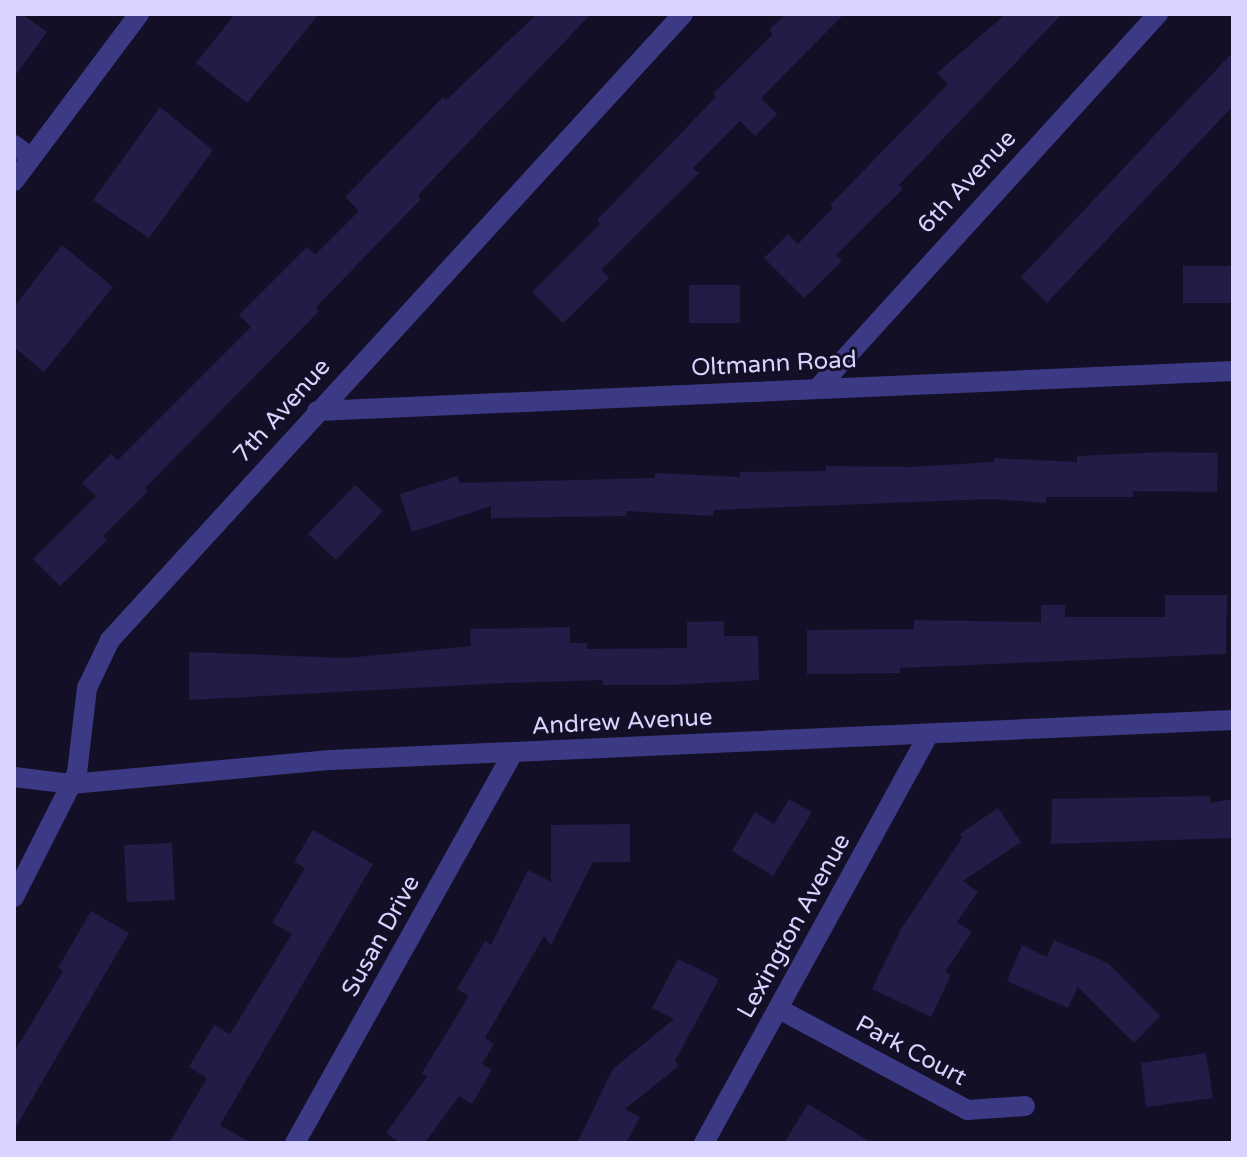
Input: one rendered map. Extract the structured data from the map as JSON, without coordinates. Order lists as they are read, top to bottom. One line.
{"streets":{"street":["6th Avenue","Oltmann Road","7th Avenue","Andrew Avenue","Lexington Avenue","Susan Drive","Park Court"]},"crossings":[["6th Avenue","Oltmann Road"],["Oltmann Road","7th Avenue"],["7th Avenue","Andrew Avenue"],["Andrew Avenue","Lexington Avenue"],["Andrew Avenue","Susan Drive"],["Lexington Avenue","Park Court"]]}
